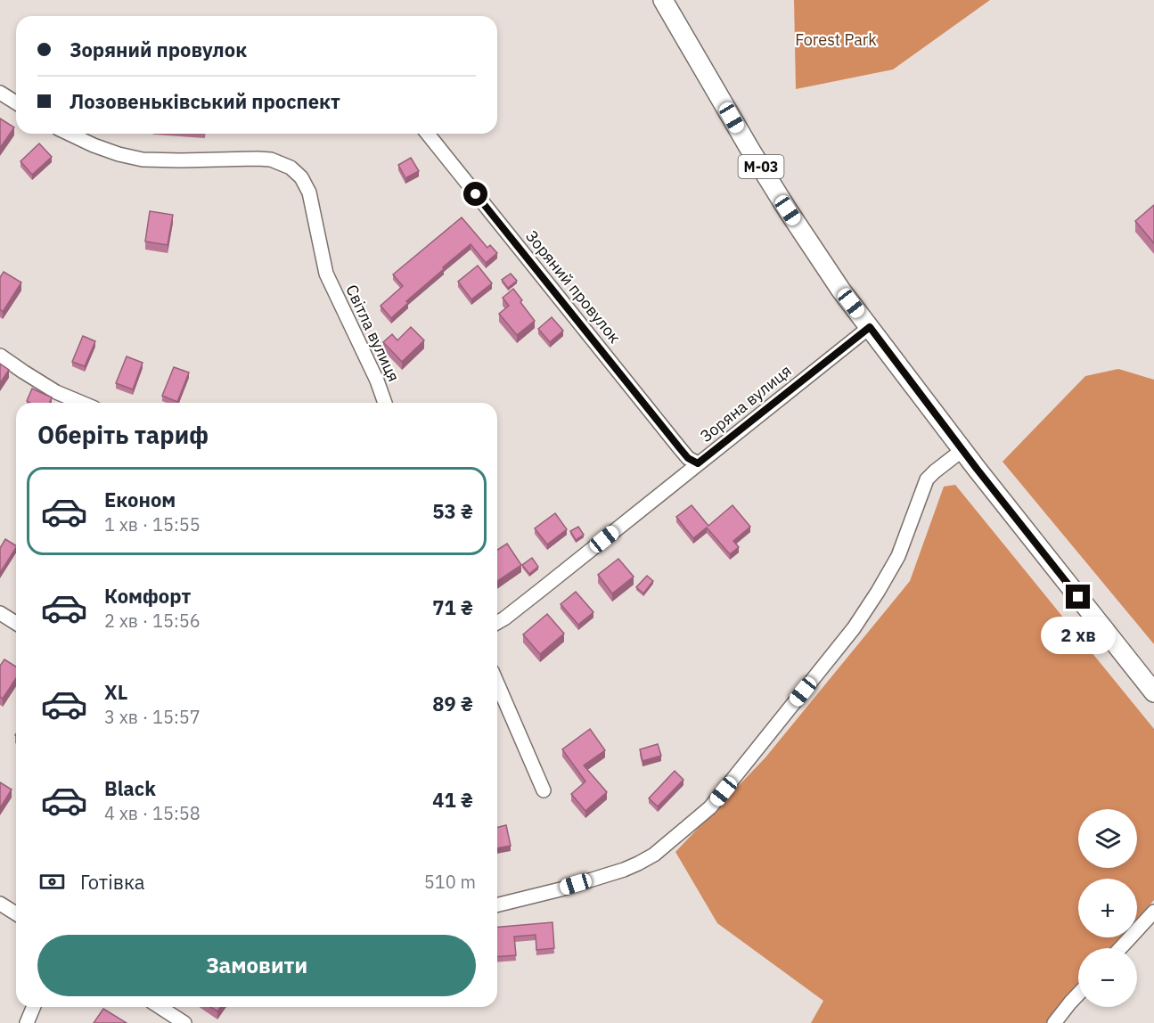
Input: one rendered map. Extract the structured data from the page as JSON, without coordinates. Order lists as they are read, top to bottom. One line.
{"streets":{"highway":["М-03"],"street":["Зоряний провулок","Світла вулиця","Зоряна вулиця"]},"crossings":[["М-03","Зоряна вулиця"],["Зоряний провулок","Зоряна вулиця"]],"parks":["Forest Park"],"page":{"banner":["Зоряний провулок","Лозовеньківський проспект"],"heading":"Оберіть тариф","list":[{"name":"Економ","note":"1 хв · 15:55","value":"53 ₴"},{"name":"Комфорт","note":"2 хв · 15:56","value":"71 ₴"},{"name":"XL","note":"3 хв · 15:57","value":"89 ₴"},{"name":"Black","note":"4 хв · 15:58","value":"41 ₴"}],"bubble":"2 хв","map_buttons":["+","−"],"pay":["Готівка","510 m"],"buttons":"Замовити"}}
